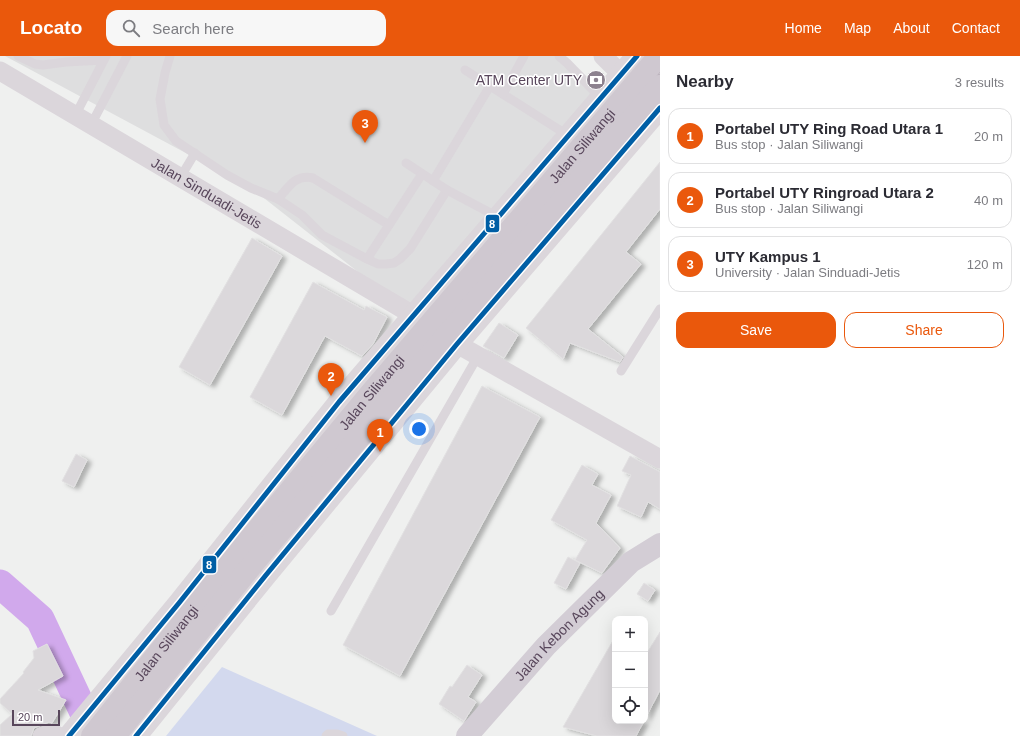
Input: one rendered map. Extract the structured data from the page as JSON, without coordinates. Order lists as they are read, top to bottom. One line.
{"streets":{"highway":["Jalan Siliwangi"],"main road":["Jalan Kebon Agung"],"street":["Jalan Sinduadi-Jetis"]},"places":{"bank":["ATM Center UTY"]},"lines":["transit line 8"],"scale_bar":"20 m","page":{"header":"Locato","search":"Search here","nav":["Home","Map","About","Contact"],"heading":["Nearby","3 results"],"list":[{"mark":"1","name":"Portabel UTY Ring Road Utara 1","note":"Bus stop · Jalan Siliwangi","value":"20 m"},{"mark":"2","name":"Portabel UTY Ringroad Utara 2","note":"Bus stop · Jalan Siliwangi","value":"40 m"},{"mark":"3","name":"UTY Kampus 1","note":"University · Jalan Sinduadi-Jetis","value":"120 m"}],"pins":["3","2","1"],"buttons":["Save","Share"],"map_buttons":["+","−"],"scale":"20 m"}}
